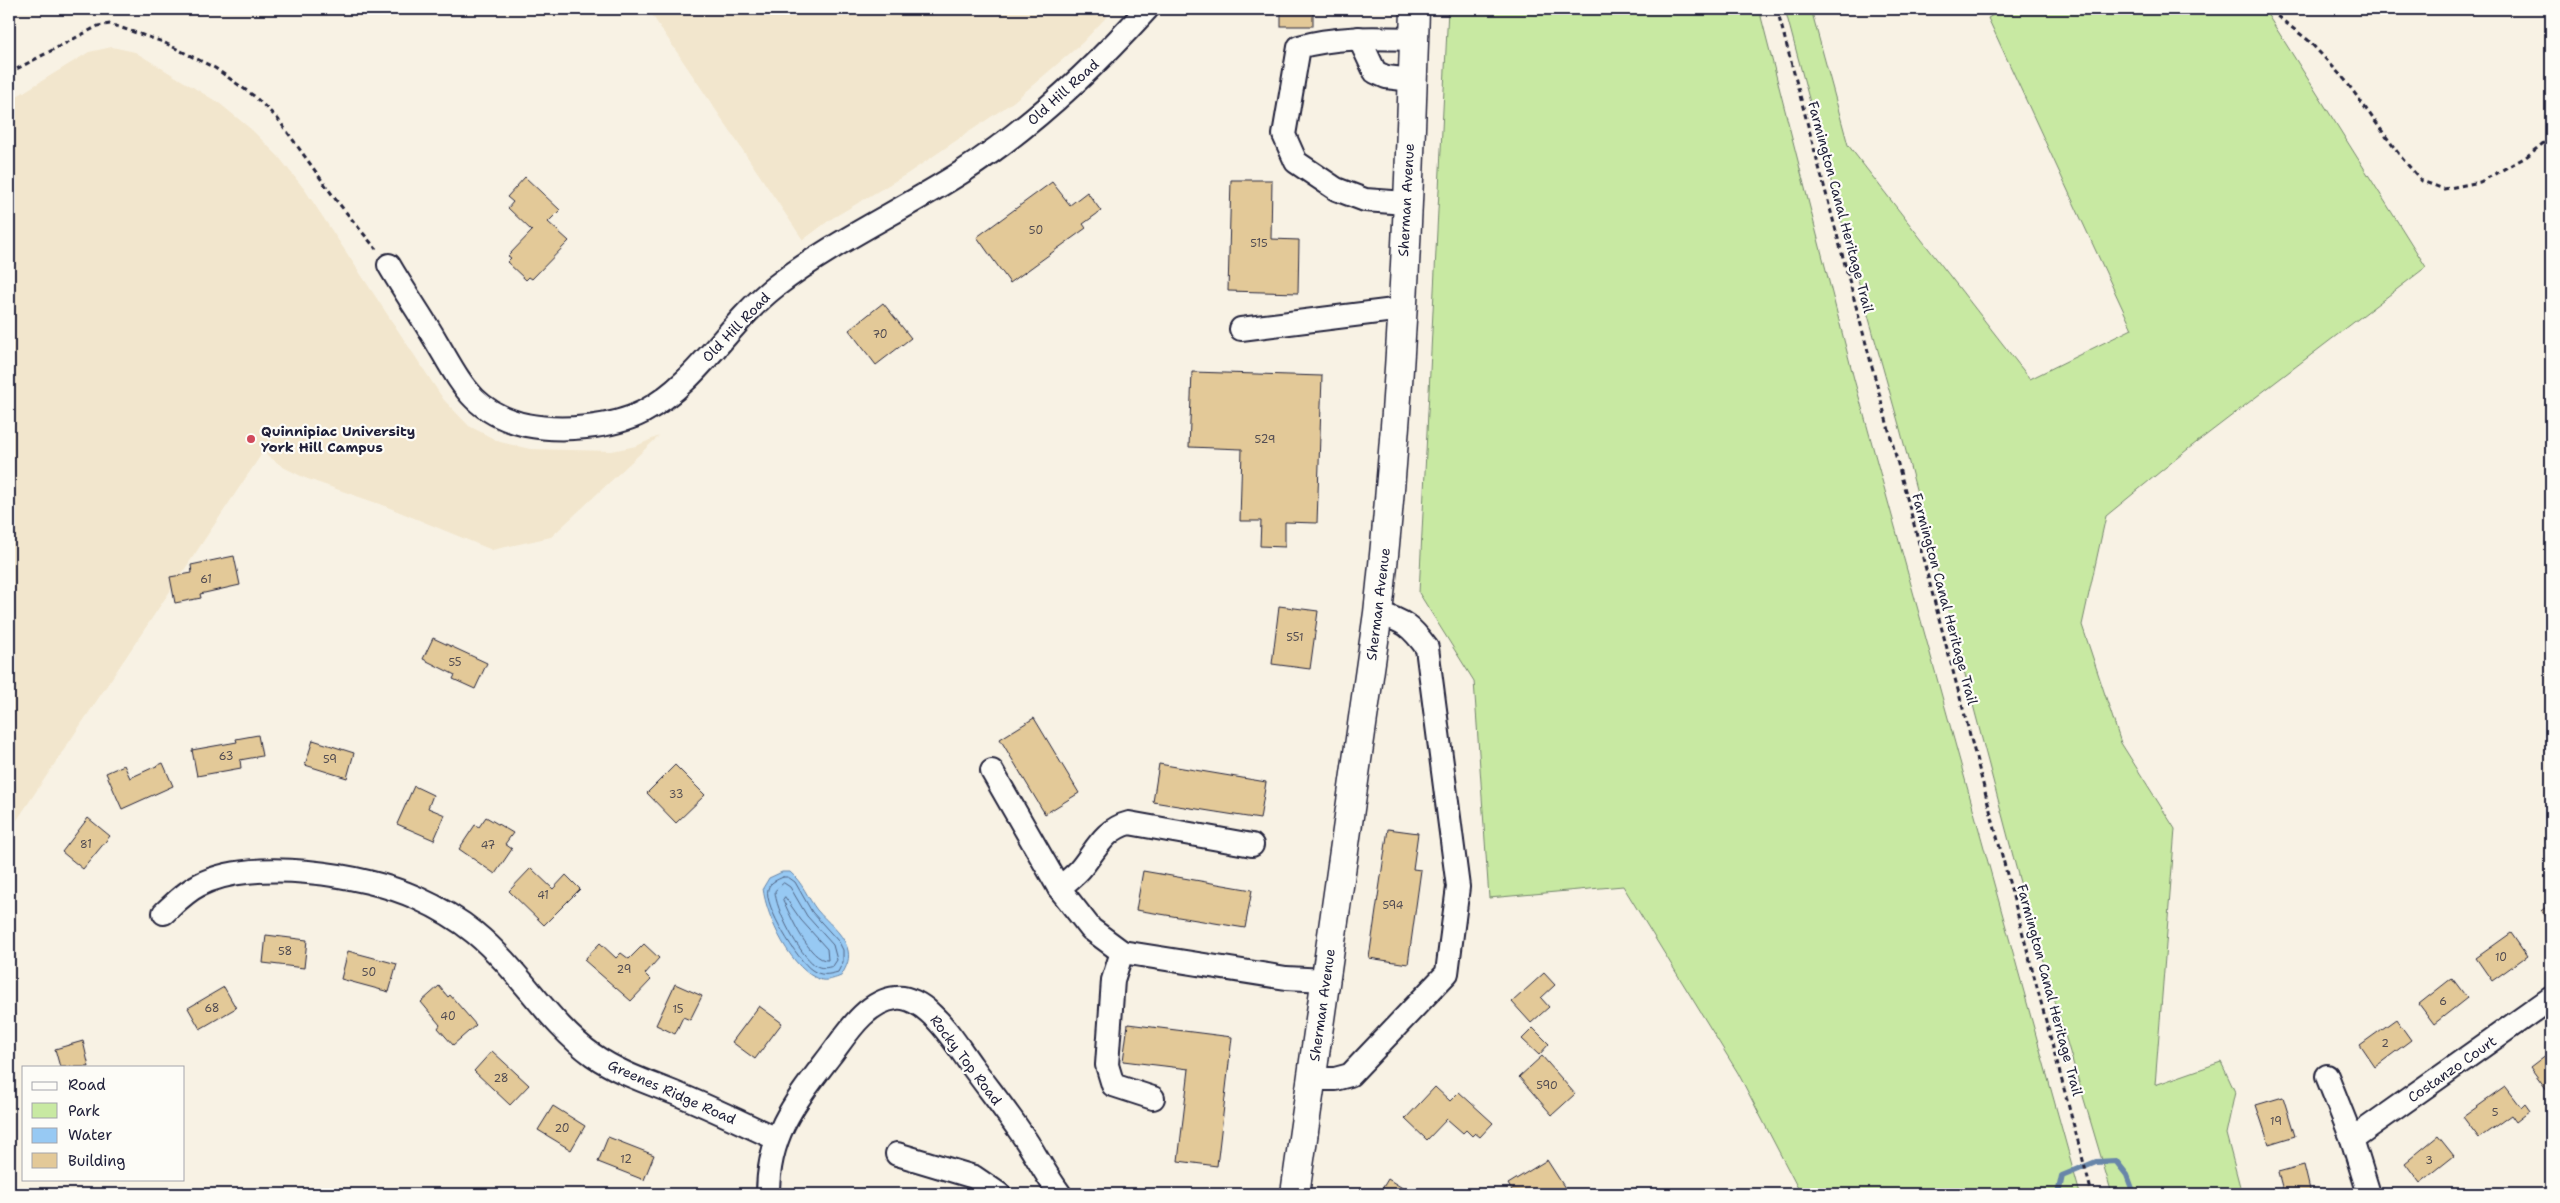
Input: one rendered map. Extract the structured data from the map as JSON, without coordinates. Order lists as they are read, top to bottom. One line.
{"streets":{"main road":["Sherman Avenue"],"street":["Old Hill Road","Rocky Top Road","Costanzo Court","Greenes Ridge Road"],"path":["Farmington Canal Heritage Trail"]},"crossings":[["Rocky Top Road","Greenes Ridge Road"]],"places":["Quinnipiac University York Hill Campus"],"house_numbers":["50","515","70","529","61","551","55","63","59","33","81","47","41","594","58","10","29","50","6","68","15","40","2","28","590","5","19","20","12","3"],"legend":["Road","Park","Water","Building"]}
